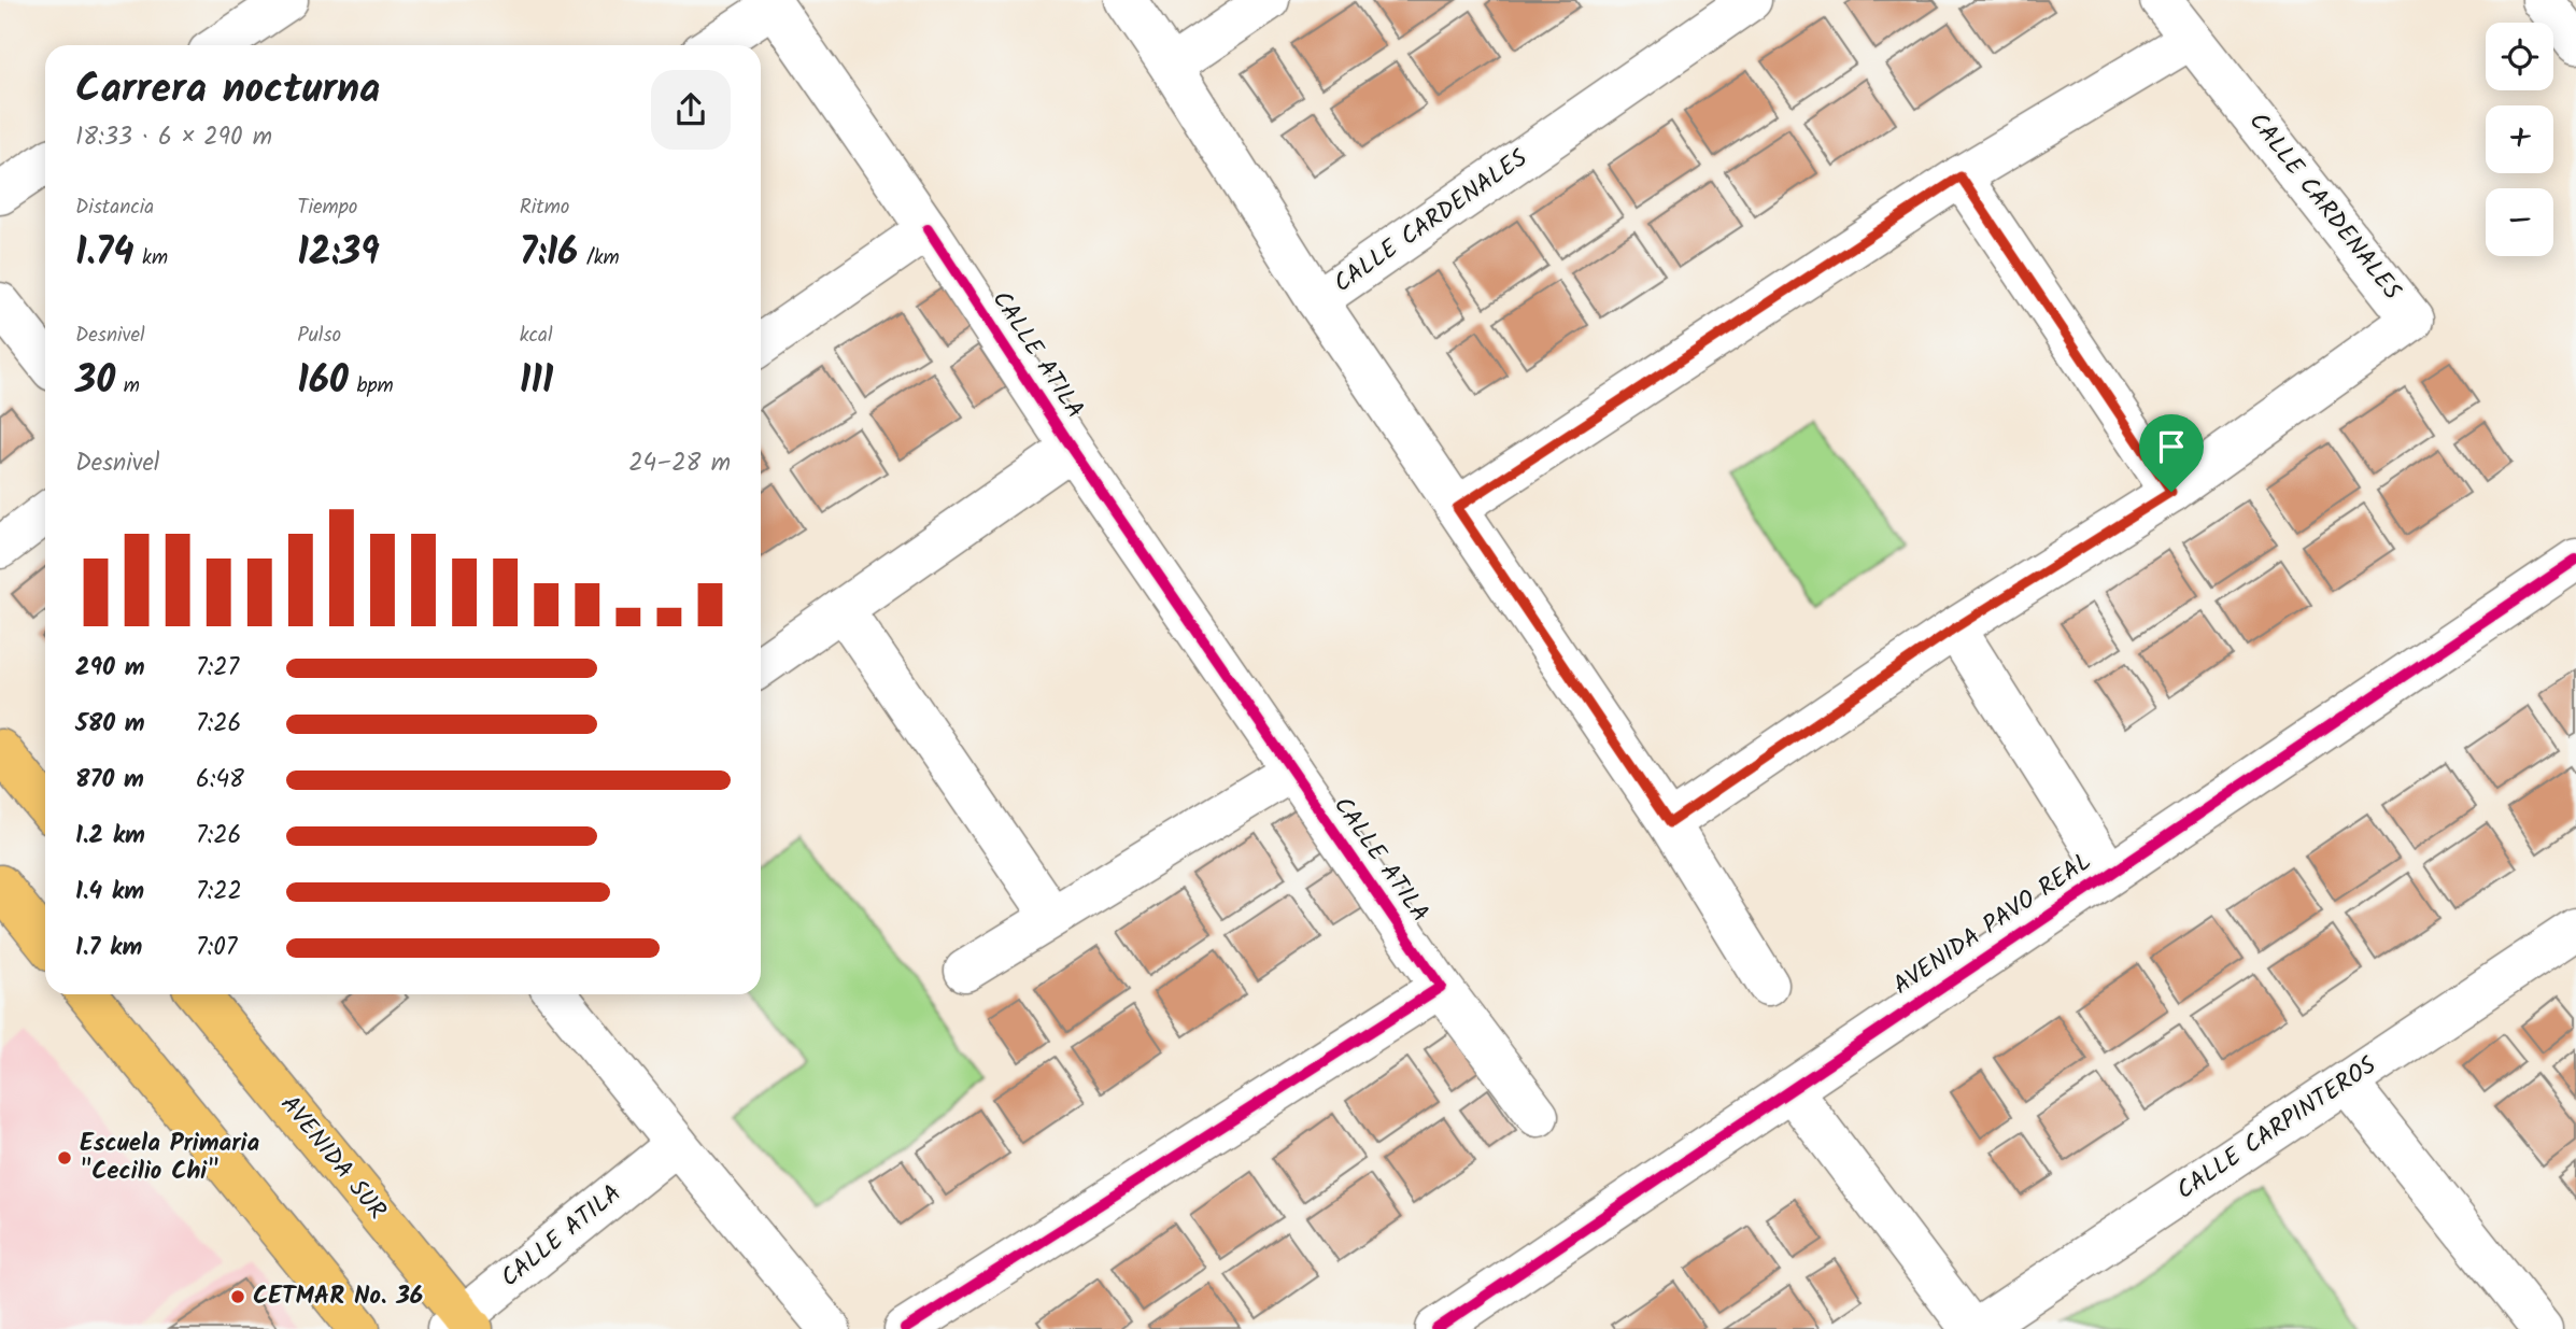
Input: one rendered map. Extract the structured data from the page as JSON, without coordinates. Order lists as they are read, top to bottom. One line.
{"streets":{"main road":["AVENIDA SUR"],"street":["CALLE CARDENALES","CALLE ATILA","AVENIDA PAVO REAL","CALLE CARPINTEROS"]},"crossings":[["CALLE ATILA","AVENIDA SUR"],["AVENIDA PAVO REAL","CALLE CARPINTEROS"]],"places":["Escuela Primaria \"Cecilio Chi\"","CETMAR No. 36"],"page":{"map_buttons":["+","−"],"heading":["Carrera nocturna","18:33 · 6 × 290 m"],"stats":[["Distancia","1.74 km"],["Tiempo","12:39"],["Ritmo","7:16 /km"],["Desnivel","30 m"],["Pulso","160 bpm"],["kcal","111"]],"chart":["Desnivel","24–28 m"],"list":[{"name":"290 m","note":"7:27"},{"name":"580 m","note":"7:26"},{"name":"870 m","note":"6:48"},{"name":"1.2 km","note":"7:26"},{"name":"1.4 km","note":"7:22"},{"name":"1.7 km","note":"7:07"}]}}
